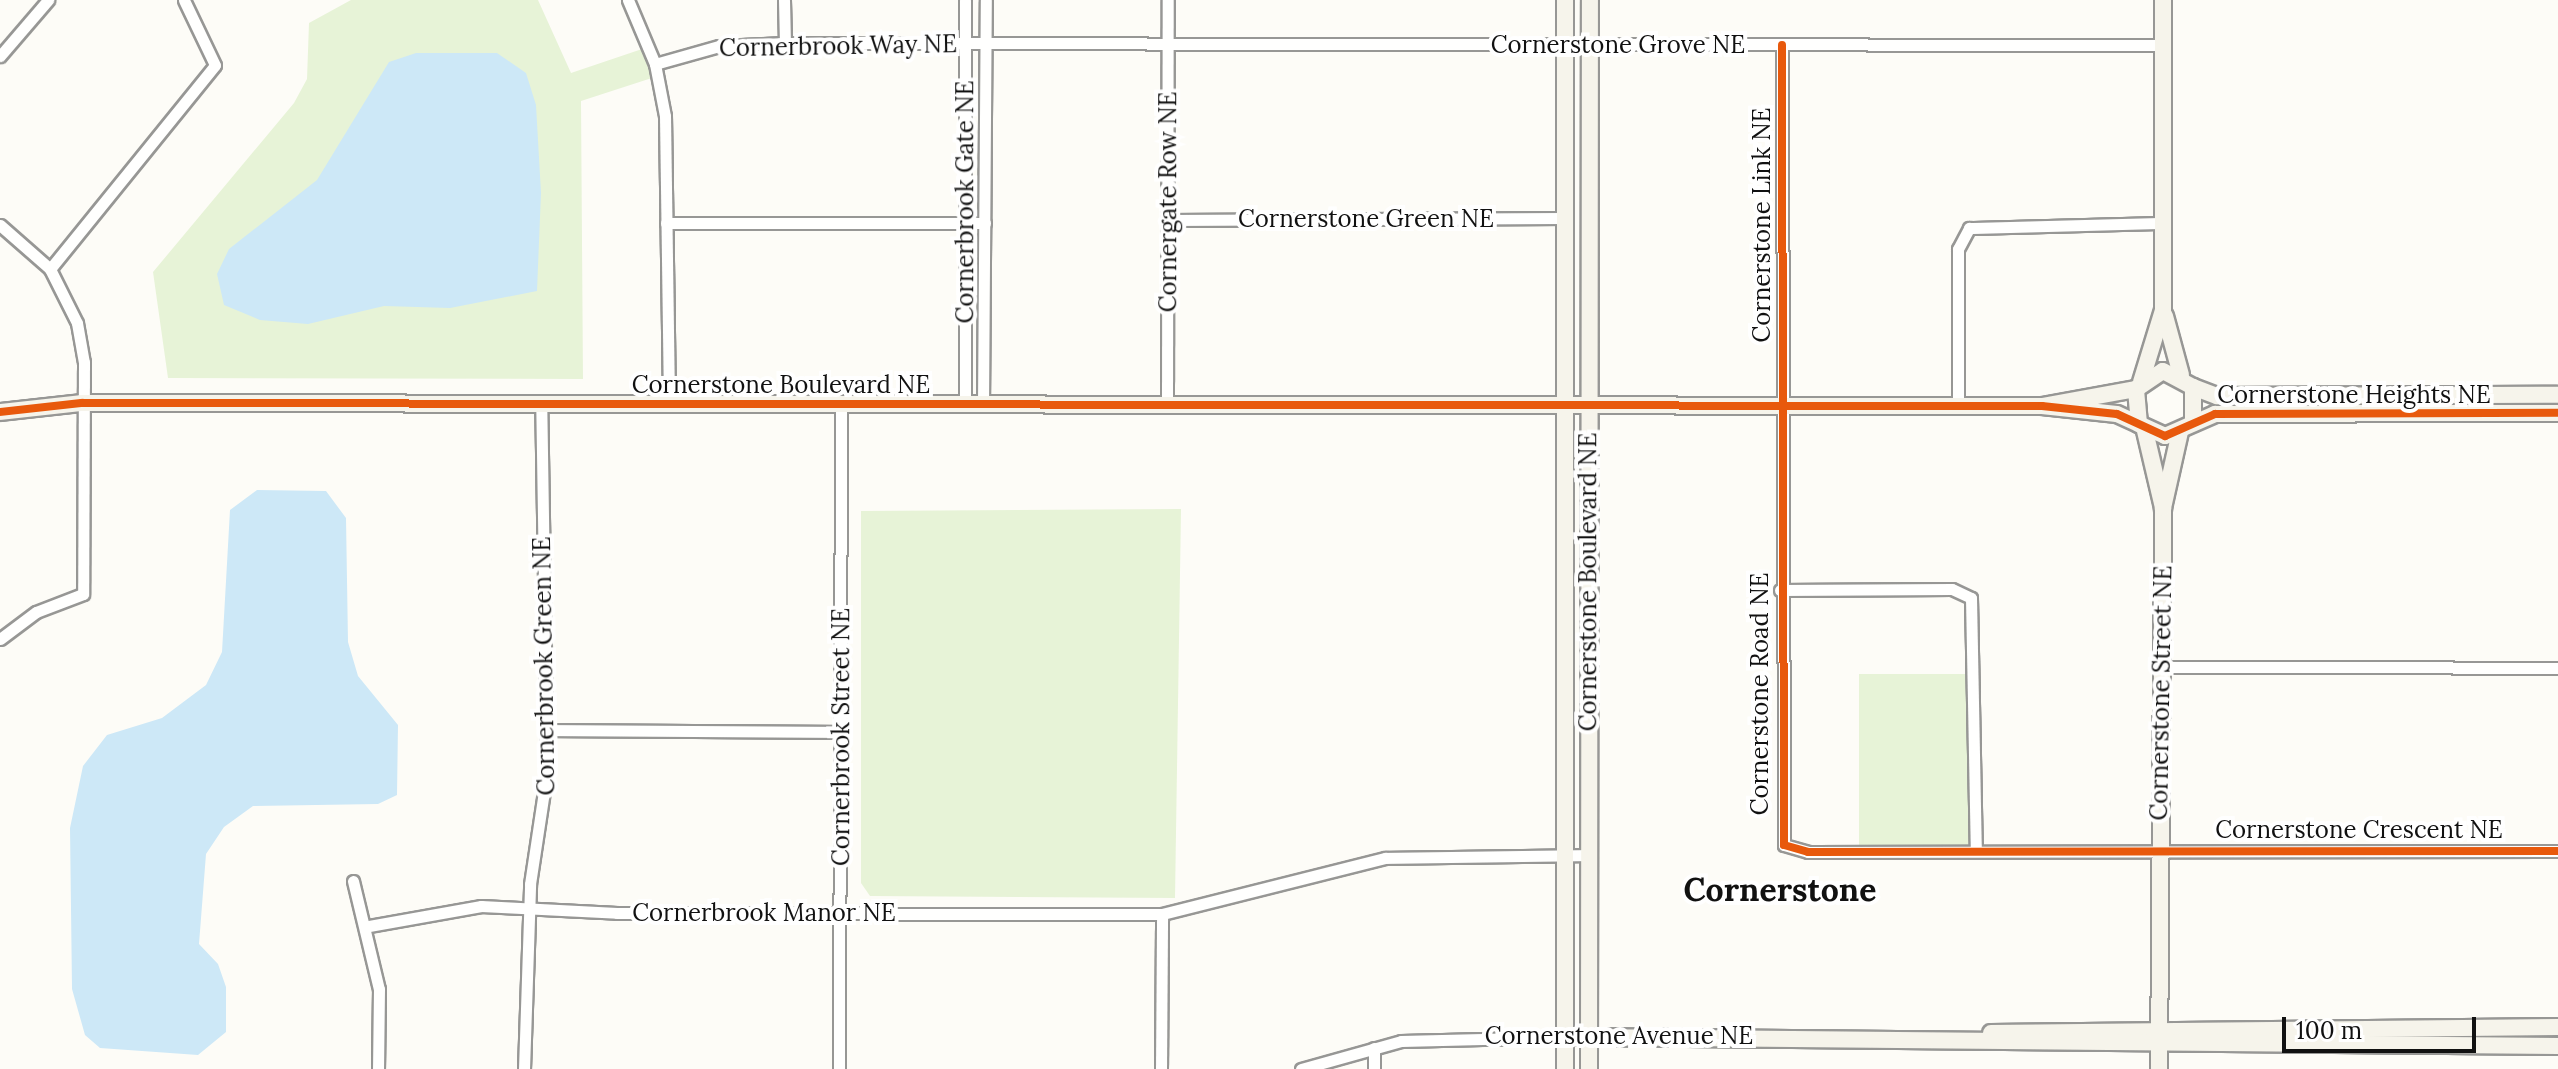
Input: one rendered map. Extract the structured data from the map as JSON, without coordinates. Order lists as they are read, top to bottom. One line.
{"streets":{"street":["Cornerstone Grove NE","Cornerbrook Way NE","Cornerbrook Gate NE","Cornergate Row NE","Cornerstone Green NE","Cornerstone Link NE","Cornerstone Boulevard NE","Cornerstone Heights NE","Cornerbrook Green NE","Cornerstone Street NE","Cornerstone Road NE","Cornerbrook Street NE","Cornerstone Crescent NE","Cornerbrook Manor NE","Cornerstone Avenue NE"]},"crossings":[["Cornerstone Grove NE","Cornerbrook Way NE"],["Cornerstone Grove NE","Cornergate Row NE"],["Cornerstone Grove NE","Cornerstone Link NE"],["Cornerstone Grove NE","Cornerstone Boulevard NE"],["Cornerbrook Way NE","Cornerbrook Gate NE"],["Cornerbrook Way NE","Cornergate Row NE"],["Cornerbrook Gate NE","Cornerstone Boulevard NE"],["Cornergate Row NE","Cornerstone Green NE"],["Cornergate Row NE","Cornerstone Boulevard NE"],["Cornerstone Green NE","Cornerstone Boulevard NE"],["Cornerstone Link NE","Cornerstone Heights NE"],["Cornerstone Link NE","Cornerstone Road NE"],["Cornerstone Boulevard NE","Cornerstone Heights NE"],["Cornerstone Boulevard NE","Cornerbrook Green NE"],["Cornerstone Boulevard NE","Cornerbrook Street NE"],["Cornerstone Boulevard NE","Cornerbrook Manor NE"],["Cornerstone Boulevard NE","Cornerstone Avenue NE"],["Cornerstone Heights NE","Cornerstone Street NE"],["Cornerstone Heights NE","Cornerstone Road NE"],["Cornerbrook Green NE","Cornerbrook Manor NE"],["Cornerstone Street NE","Cornerstone Road NE"],["Cornerstone Street NE","Cornerstone Crescent NE"],["Cornerstone Street NE","Cornerstone Avenue NE"],["Cornerstone Road NE","Cornerstone Crescent NE"],["Cornerbrook Street NE","Cornerbrook Manor NE"]],"districts":["Cornerstone"],"scale_bar":"100 m"}
